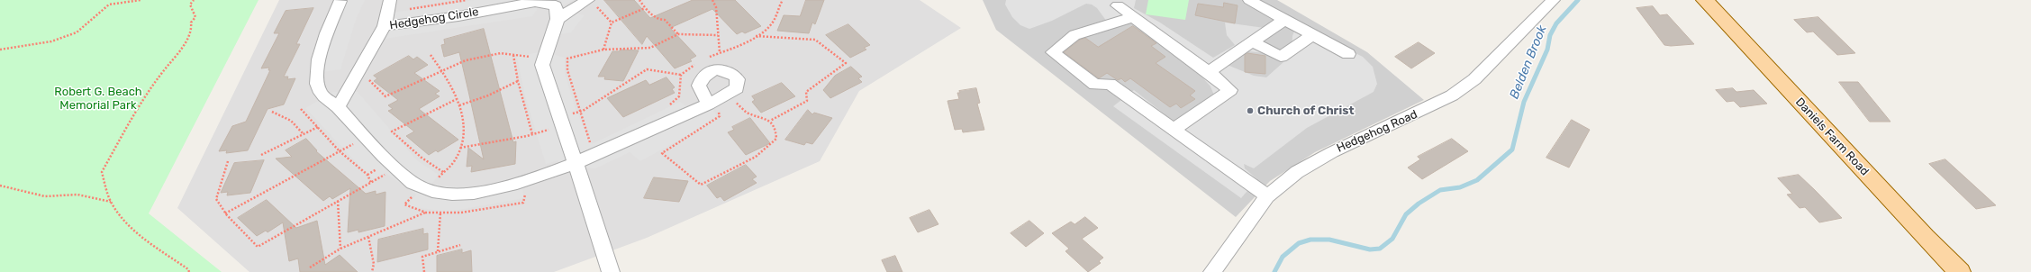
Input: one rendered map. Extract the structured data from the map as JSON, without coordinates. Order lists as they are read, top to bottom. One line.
{"streets":{"main road":["Daniels Farm Road"],"street":["Hedgehog Circle","Hedgehog Road"]},"water":["Belden Brook"],"parks":["Robert G. Beach Memorial Park"],"places":["Church of Christ"]}
